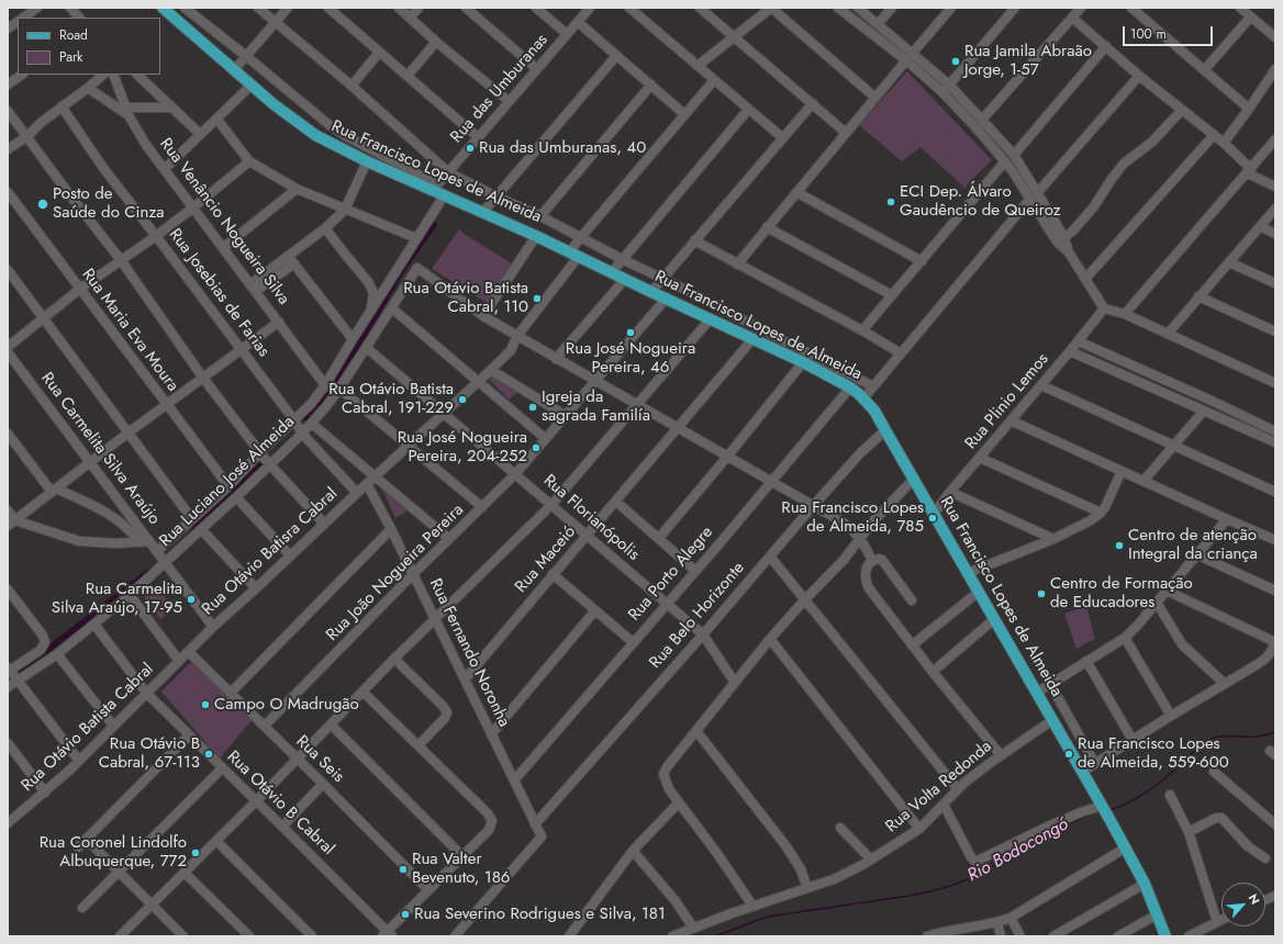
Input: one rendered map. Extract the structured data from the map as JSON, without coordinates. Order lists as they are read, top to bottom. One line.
{"streets":{"main road":["Rua Francisco Lopes de Almeida"],"street":["Rua das Umburanas","Rua Venâncio Nogueira Silva","Rua Josebias de Farias","Rua Maria Eva Moura","Rua Plinio Lemos","Rua Carmelita Silva Araújo","Rua Luciano José Almeida","Rua Florianópolis","Rua Otávio Batisra Cabral","Rua Maceió","Rua João Nogueira Pereira","Rua Porto Alegre","Rua Belo Horizonte","Rua Fernando Noronha","Rua Otávio Batista Cabral","Rua Seis","Rua Volta Redonda","Rua Otávio B Cabral"]},"crossings":[["Rua das Umburanas","Rua Francisco Lopes de Almeida"],["Rua Francisco Lopes de Almeida","Rua Plinio Lemos"],["Rua Francisco Lopes de Almeida","Rua Luciano José Almeida"],["Rua Francisco Lopes de Almeida","Rua Maceió"],["Rua Francisco Lopes de Almeida","Rua João Nogueira Pereira"],["Rua Francisco Lopes de Almeida","Rua Porto Alegre"],["Rua Francisco Lopes de Almeida","Rua Belo Horizonte"],["Rua Francisco Lopes de Almeida","Rua Volta Redonda"],["Rua Venâncio Nogueira Silva","Rua Luciano José Almeida"],["Rua Josebias de Farias","Rua Luciano José Almeida"],["Rua Josebias de Farias","Rua Otávio Batisra Cabral"],["Rua Maria Eva Moura","Rua Luciano José Almeida"],["Rua Carmelita Silva Araújo","Rua Luciano José Almeida"],["Rua Carmelita Silva Araújo","Rua Otávio Batisra Cabral"],["Rua Luciano José Almeida","Rua Florianópolis"],["Rua Luciano José Almeida","Rua Otávio B Cabral"],["Rua Florianópolis","Rua Maceió"],["Rua Florianópolis","Rua João Nogueira Pereira"],["Rua Florianópolis","Rua Porto Alegre"],["Rua Florianópolis","Rua Belo Horizonte"],["Rua Otávio Batisra Cabral","Rua Fernando Noronha"],["Rua Otávio Batisra Cabral","Rua Otávio Batista Cabral"],["Rua Otávio Batisra Cabral","Rua Seis"],["Rua Maceió","Rua Fernando Noronha"],["Rua João Nogueira Pereira","Rua Fernando Noronha"],["Rua João Nogueira Pereira","Rua Seis"],["Rua Porto Alegre","Rua Fernando Noronha"],["Rua Belo Horizonte","Rua Fernando Noronha"],["Rua Otávio Batista Cabral","Rua Seis"],["Rua Otávio Batista Cabral","Rua Otávio B Cabral"]],"water":["Rio Bodocongó"],"places":["Rua Jamila Abraão Jorge, 1-57","Rua das Umburanas, 40","ECI Dep. Álvaro Gaudêncio de Queiroz","Posto de Saúde do Cinza","Rua Otávio Batista Cabral, 110","Rua José Nogueira Pereira, 46","Rua Otávio Batista Cabral, 191-229","Igreja da sagrada Familía","Rua José Nogueira Pereira, 204-252","Rua Francisco Lopes de Almeida, 785","Centro de atenção Integral da criança","Centro de Formação de Educadores","Rua Carmelita Silva Araújo, 17-95","Campo O Madrugão","Rua Otávio B Cabral, 67-113","Rua Francisco Lopes de Almeida, 559-600","Rua Coronel Lindolfo Albuquerque, 772","Rua Valter Bevenuto, 186","Rua Severino Rodrigues e Silva, 181"],"legend":["Road","Park"],"scale_bar":"100 m","north":"top right"}
